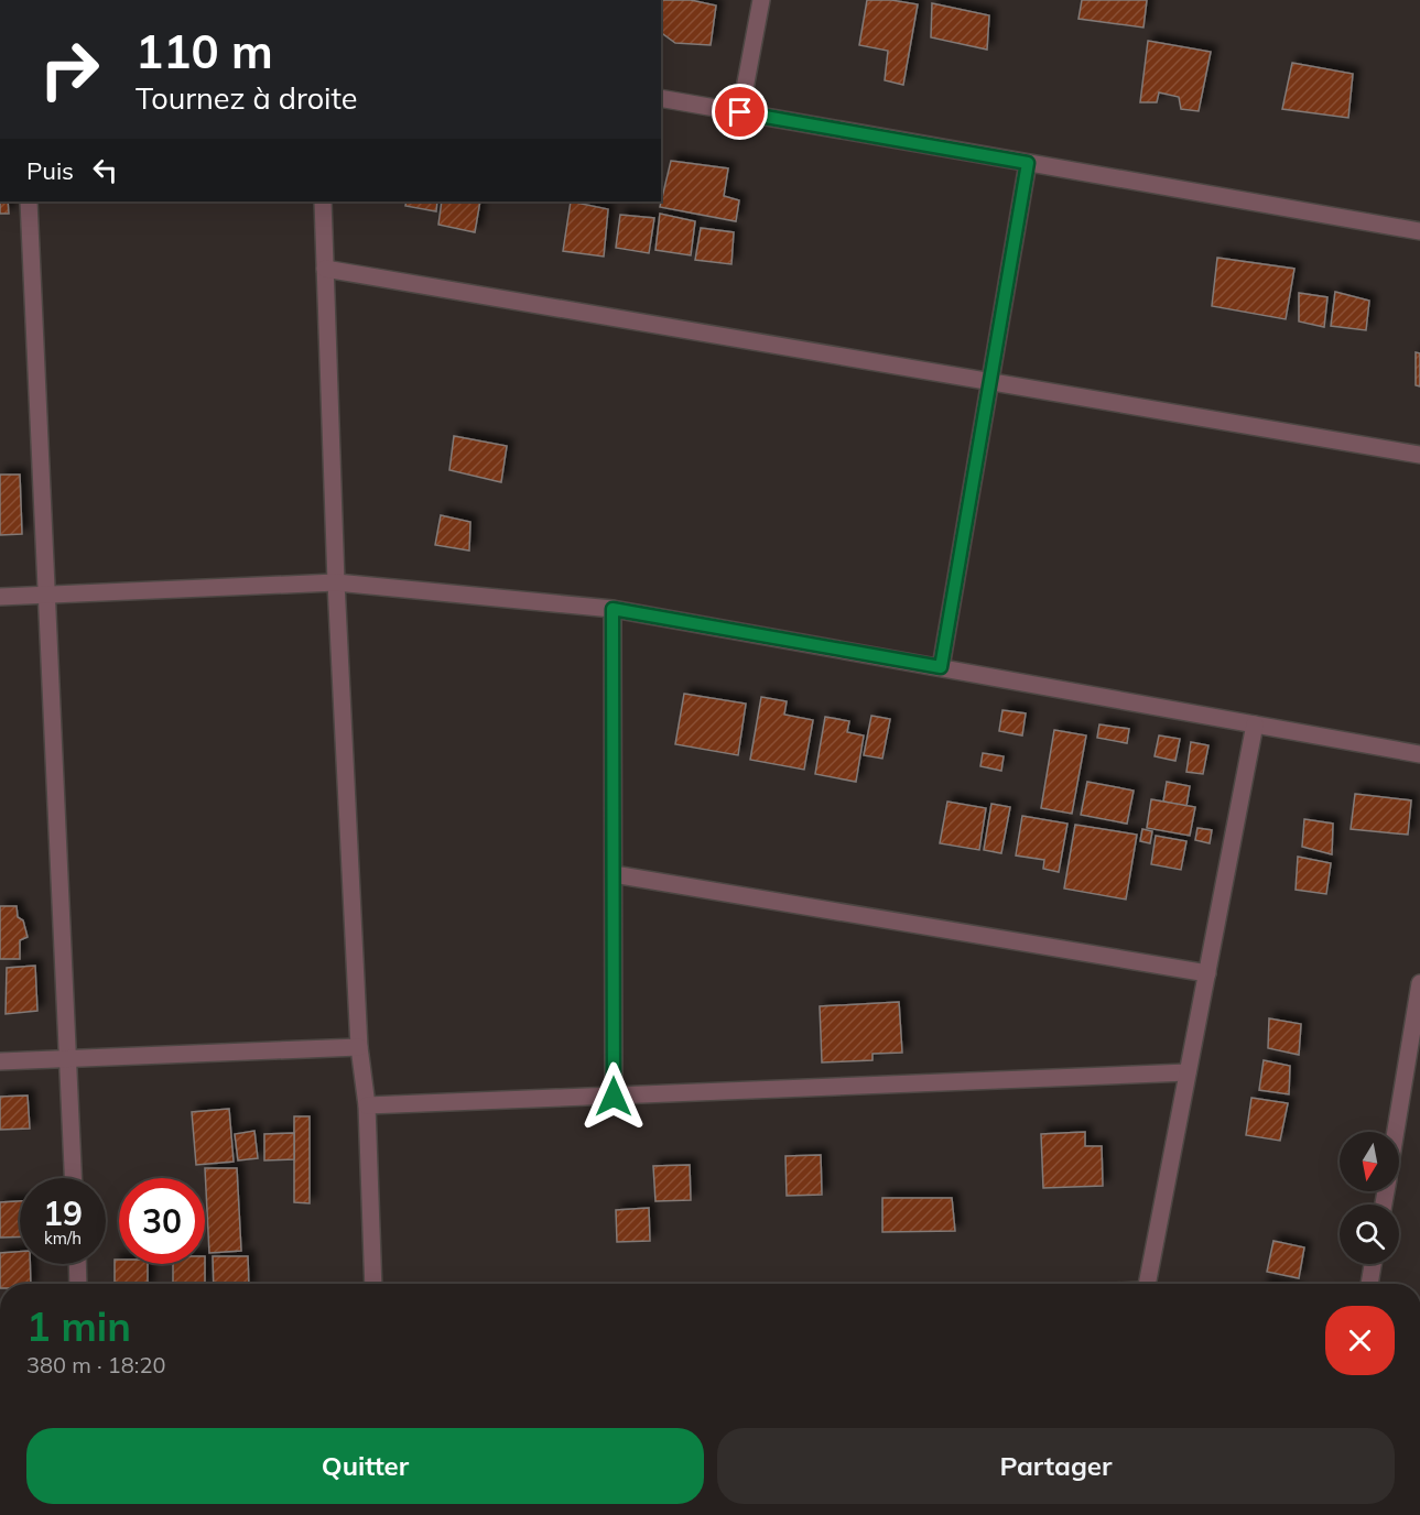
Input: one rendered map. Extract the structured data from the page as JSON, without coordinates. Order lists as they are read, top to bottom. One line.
{"north":"bottom","page":{"turn":["110 m","Tournez à droite"],"then":"Puis","speed":"19 km/h","limit":"30","heading":["1 min","380 m · 18:20"],"buttons":["Quitter","Partager"]}}
